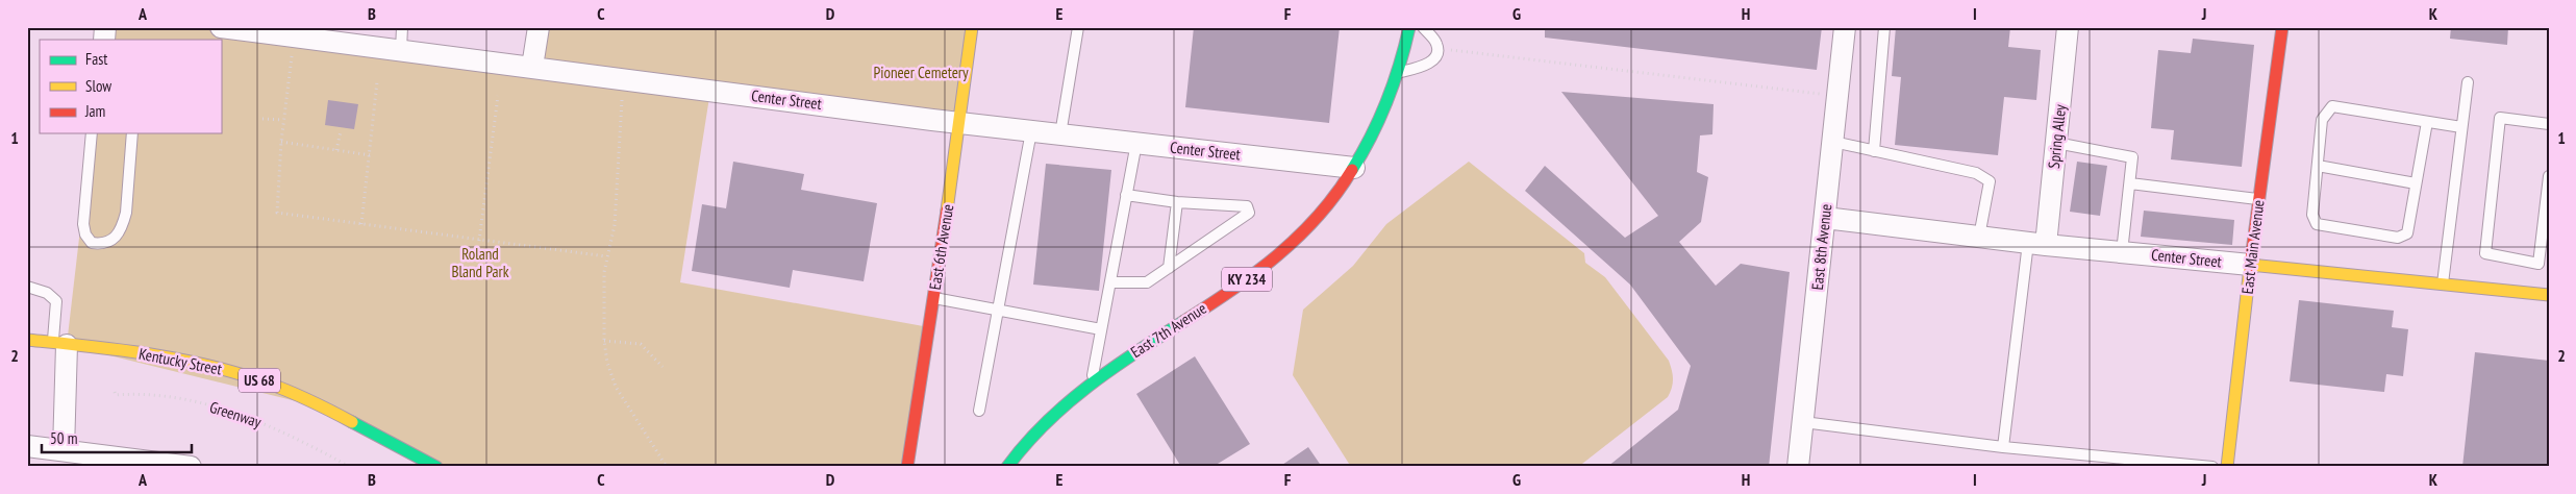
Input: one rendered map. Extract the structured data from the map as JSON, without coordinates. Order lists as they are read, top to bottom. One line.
{"streets":{"main road":["Center Street","East 6th Avenue","East Main Avenue","KY 234","East 7th Avenue","Kentucky Street","US 68"],"street":["Spring Alley","East 8th Avenue"],"path":["Greenway"]},"crossings":[["Center Street","Spring Alley"],["Center Street","East 6th Avenue"],["Center Street","East 8th Avenue"],["Center Street","East Main Avenue"],["Center Street","East 7th Avenue"]],"parks":["Pioneer Cemetery","Roland Bland Park"],"legend":["Fast","Slow","Jam"],"scale_bar":"50 m","grid":{"columns":["A","B","C","D","E","F","G","H","I","J","K"],"rows":["1","2"]}}
